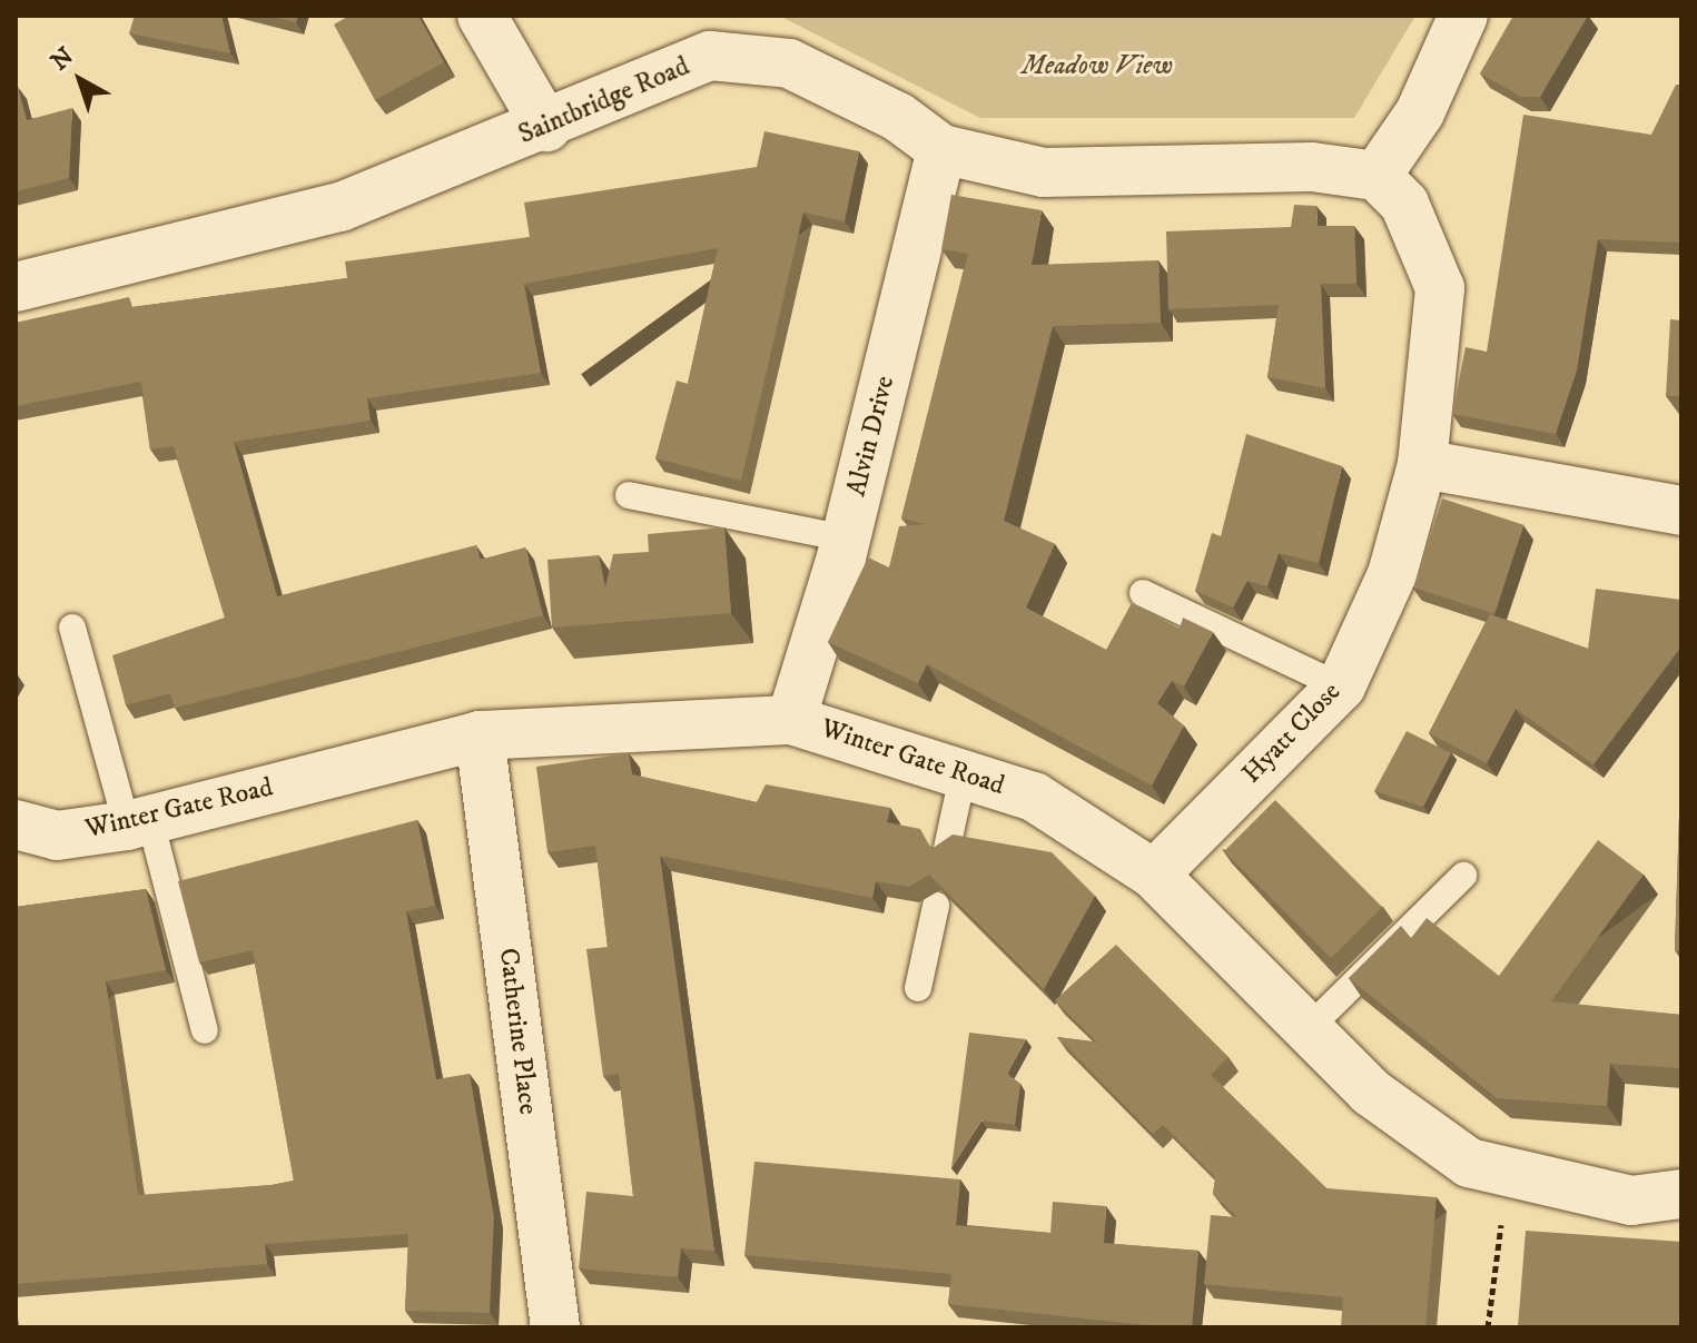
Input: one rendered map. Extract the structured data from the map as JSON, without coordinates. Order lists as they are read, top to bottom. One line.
{"streets":{"street":["Saintbridge Road","Alvin Drive","Hyatt Close","Winter Gate Road","Catherine Place"]},"crossings":[["Saintbridge Road","Alvin Drive"],["Saintbridge Road","Hyatt Close"],["Alvin Drive","Winter Gate Road"],["Hyatt Close","Winter Gate Road"],["Winter Gate Road","Catherine Place"]],"parks":["Meadow View"],"north":"top left"}
